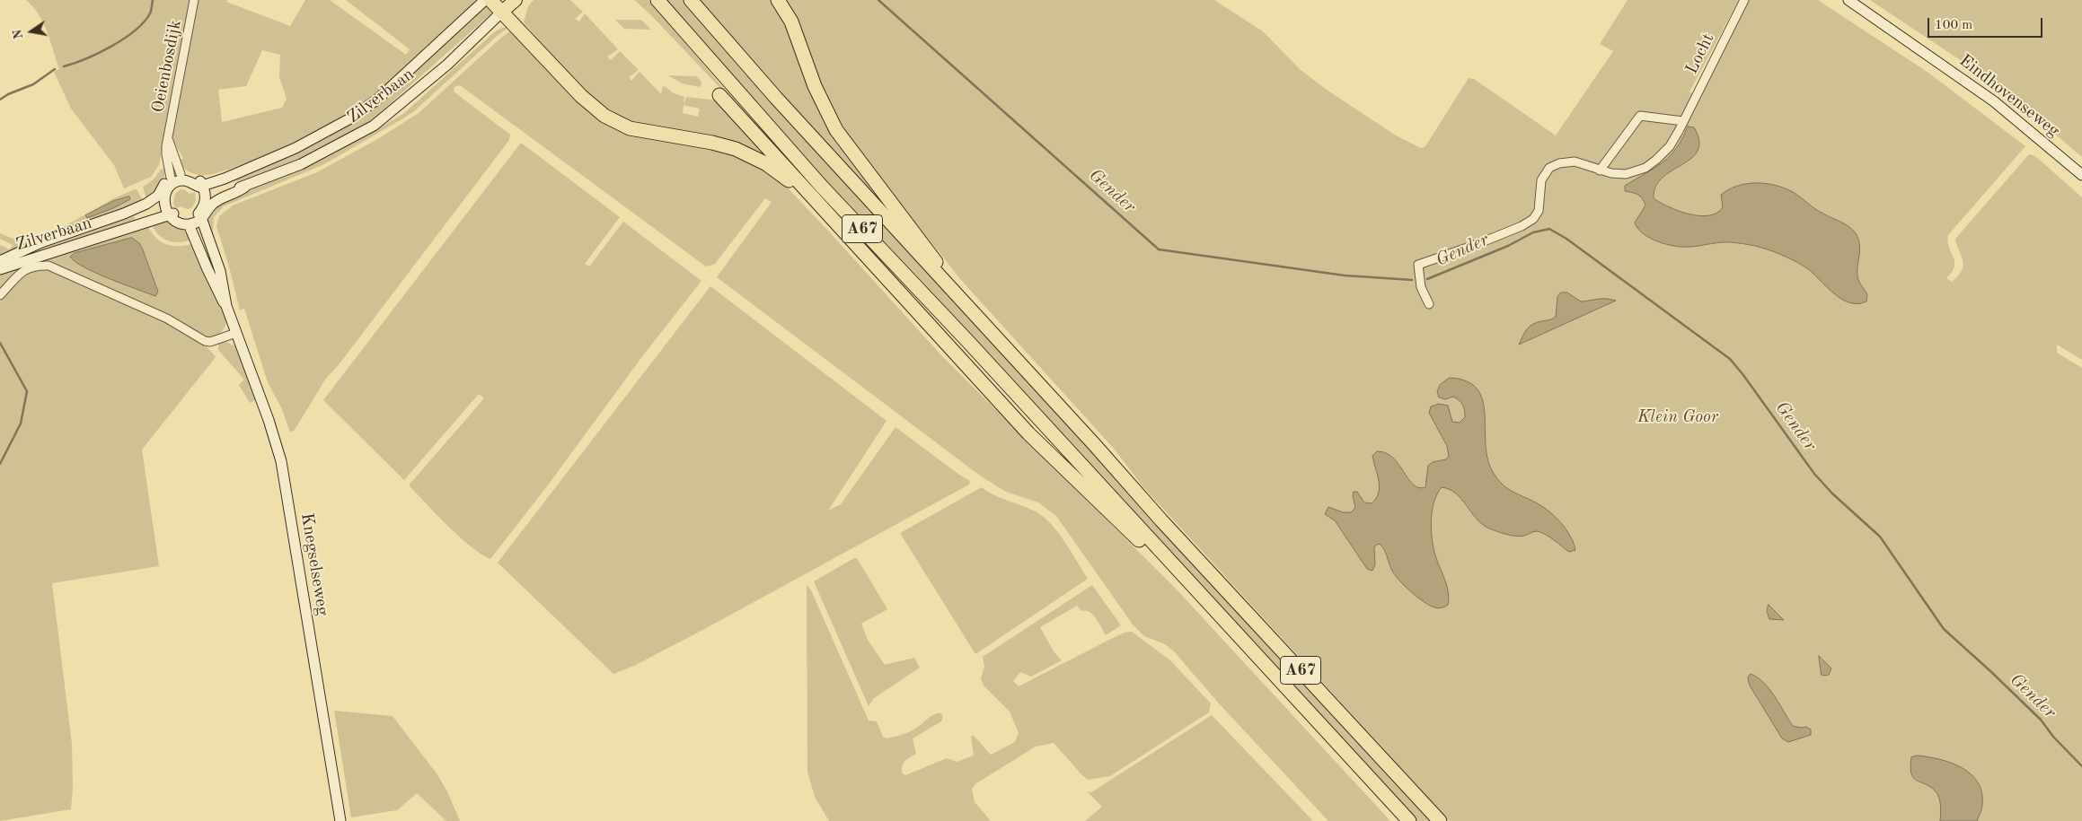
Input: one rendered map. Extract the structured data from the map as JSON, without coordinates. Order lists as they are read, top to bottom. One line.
{"streets":{"highway":["A67"],"main road":["Zilverbaan","Eindhovenseweg","Knegselseweg"],"street":["Locht","Oeienbosdijk"]},"crossings":[["Zilverbaan","A67"]],"water":["Gender"],"parks":["Klein Goor"],"scale_bar":"100 m","north":"left"}
